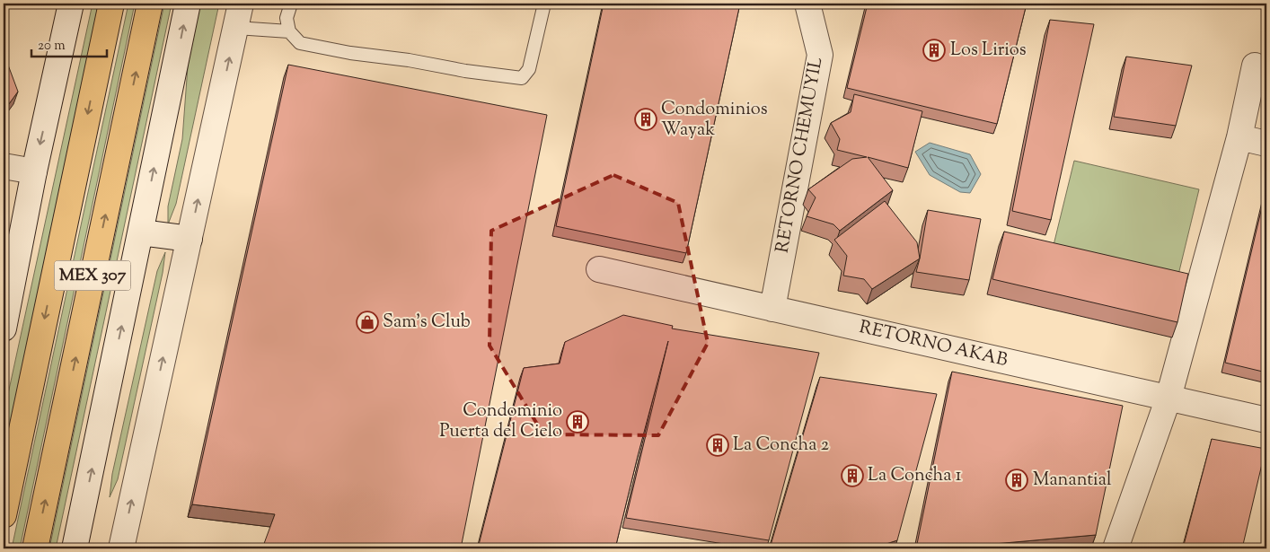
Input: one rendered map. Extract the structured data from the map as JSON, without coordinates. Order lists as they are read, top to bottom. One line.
{"streets":{"highway":["MEX 307"],"street":["RETORNO CHEMUYIL","RETORNO AKAB"]},"crossings":[["RETORNO CHEMUYIL","RETORNO AKAB"]],"places":{"building":["Los Lirios","Condominios Wayak","Condominio Puerta del Cielo","La Concha 2","La Concha 1","Manantial"],"shop":["Sam's Club"]},"scale_bar":"20 m"}
